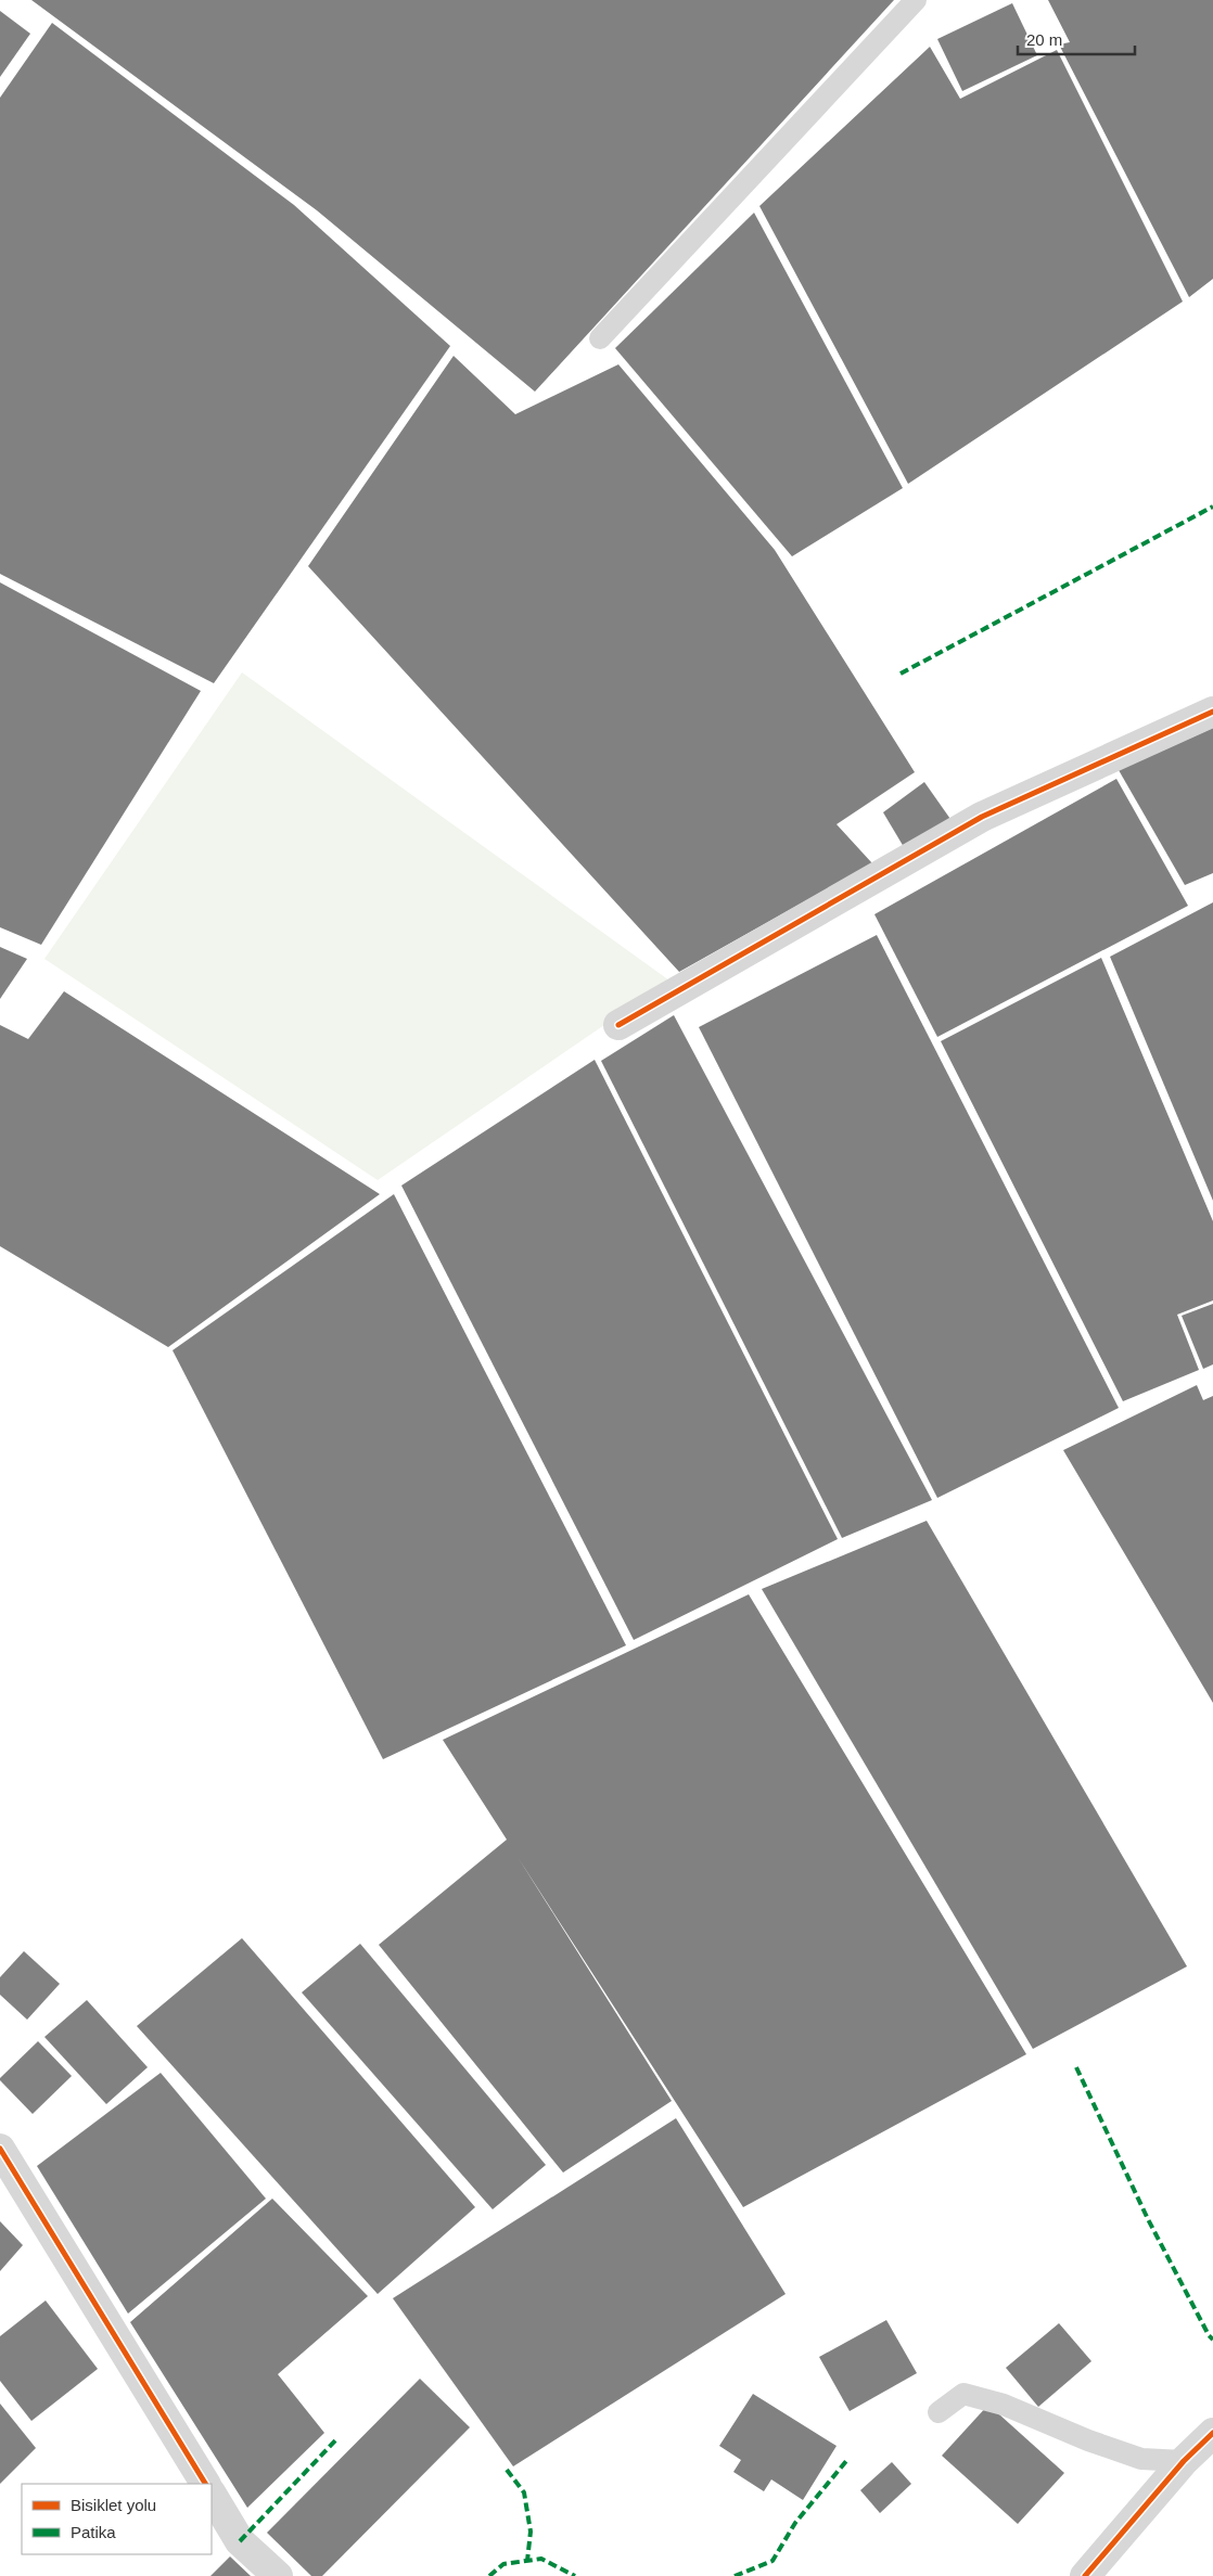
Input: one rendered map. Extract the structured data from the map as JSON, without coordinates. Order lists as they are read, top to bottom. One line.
{"legend":["Bisiklet yolu","Patika"],"scale_bar":"20 m"}
